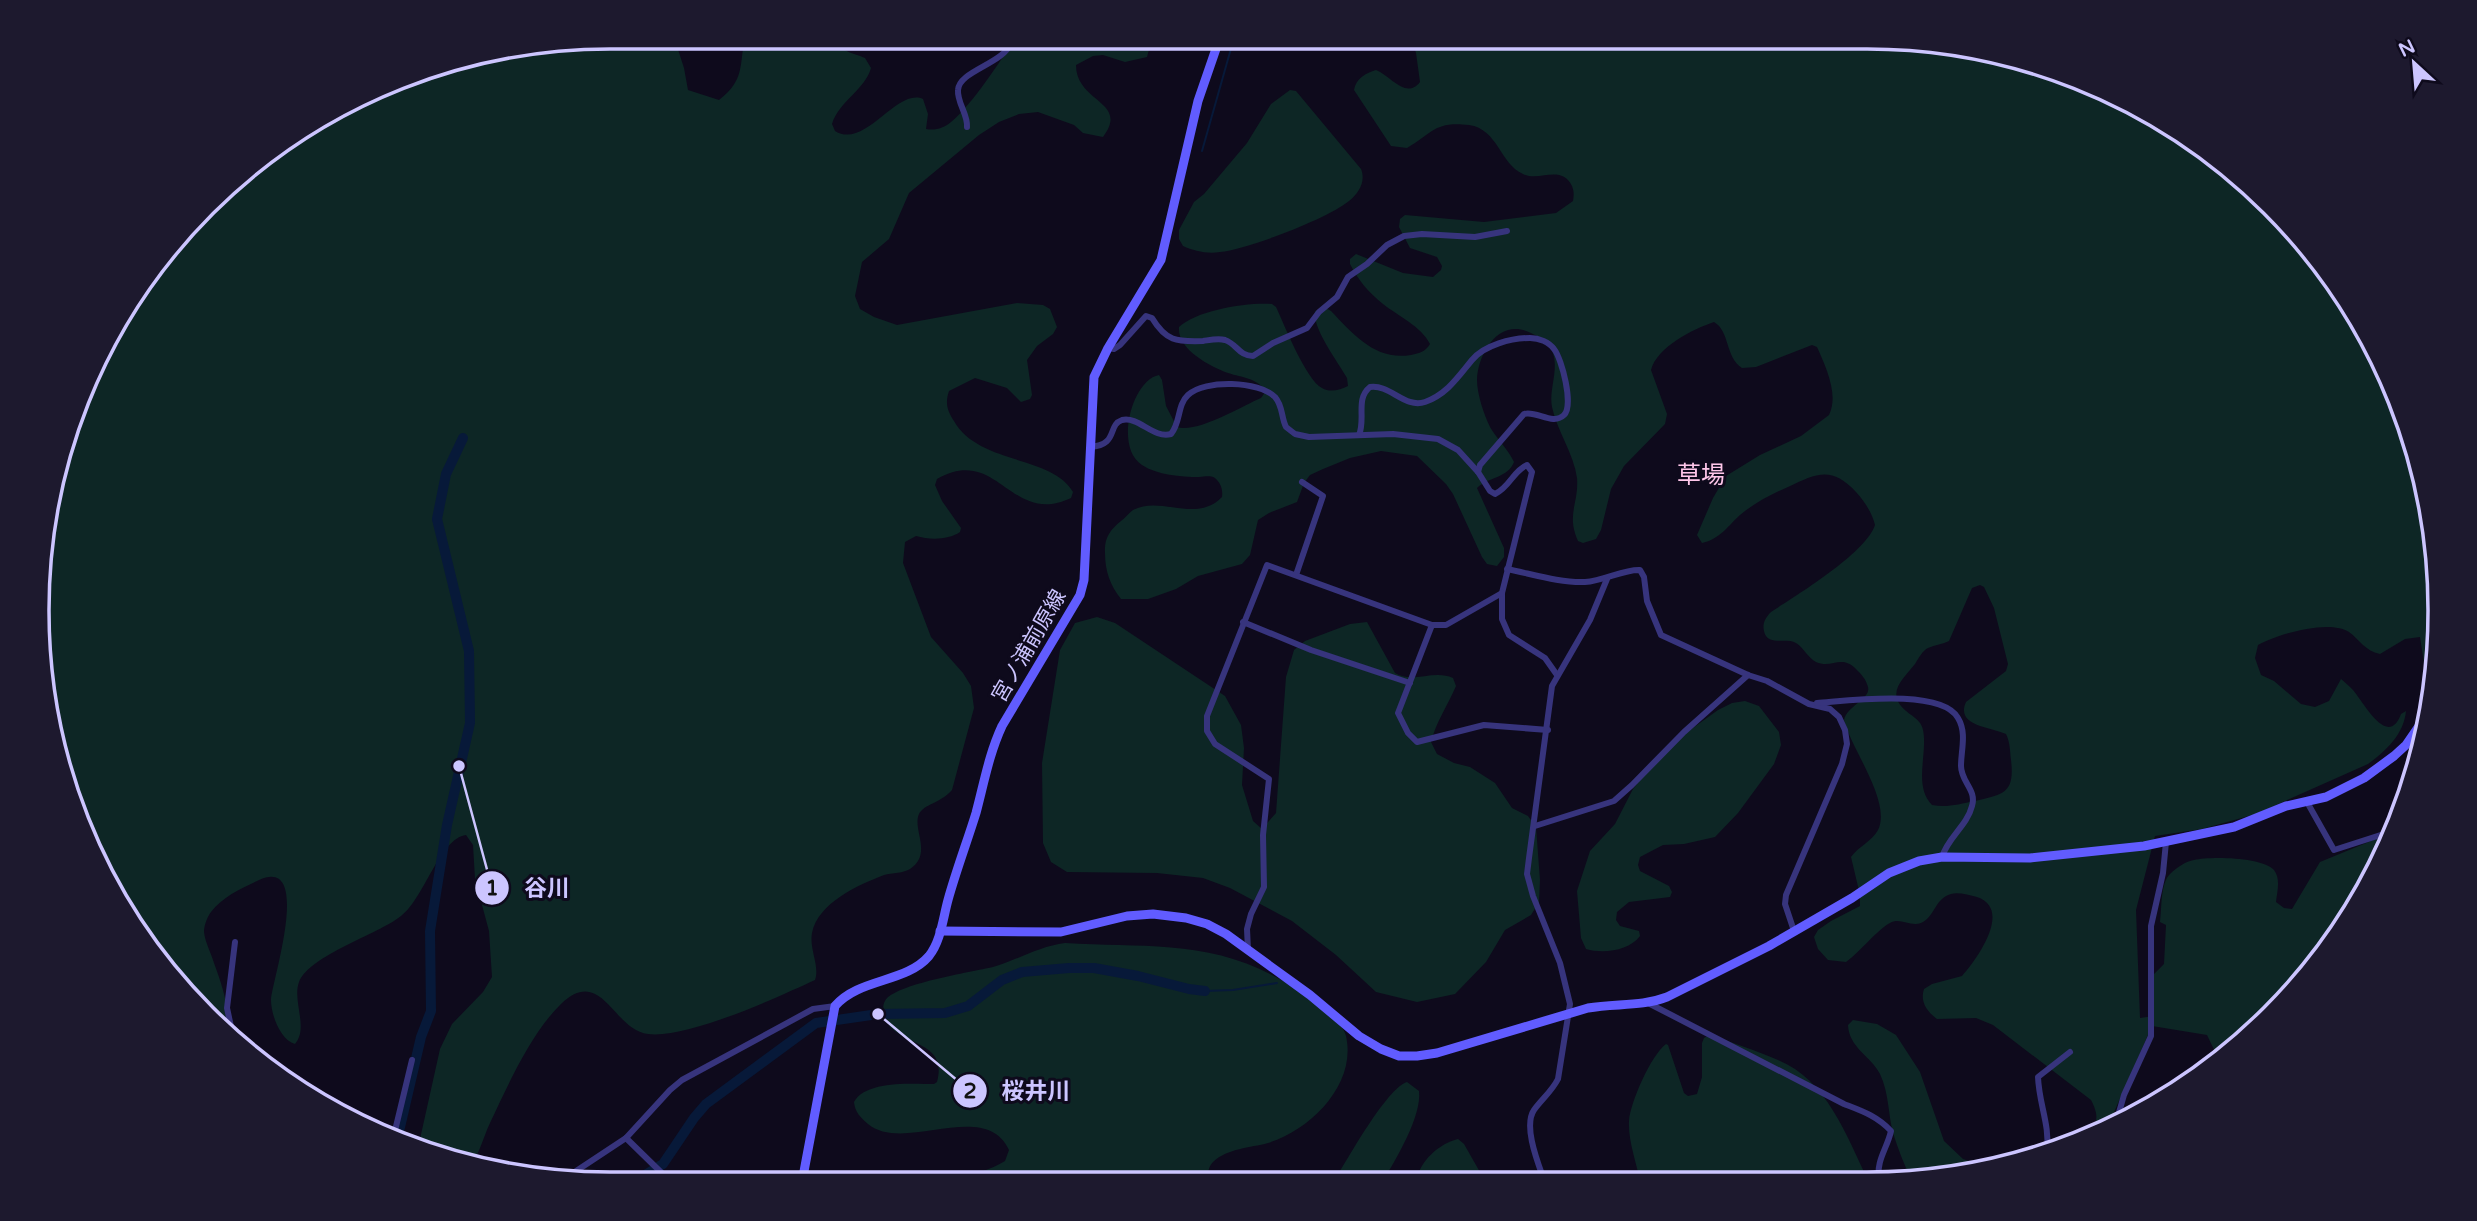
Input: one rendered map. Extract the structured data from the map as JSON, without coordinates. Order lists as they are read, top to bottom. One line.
{"streets":{"street":["宮ノ浦前原線"]},"districts":["草場"],"places":["谷川","桜井川"],"north":"top left"}
